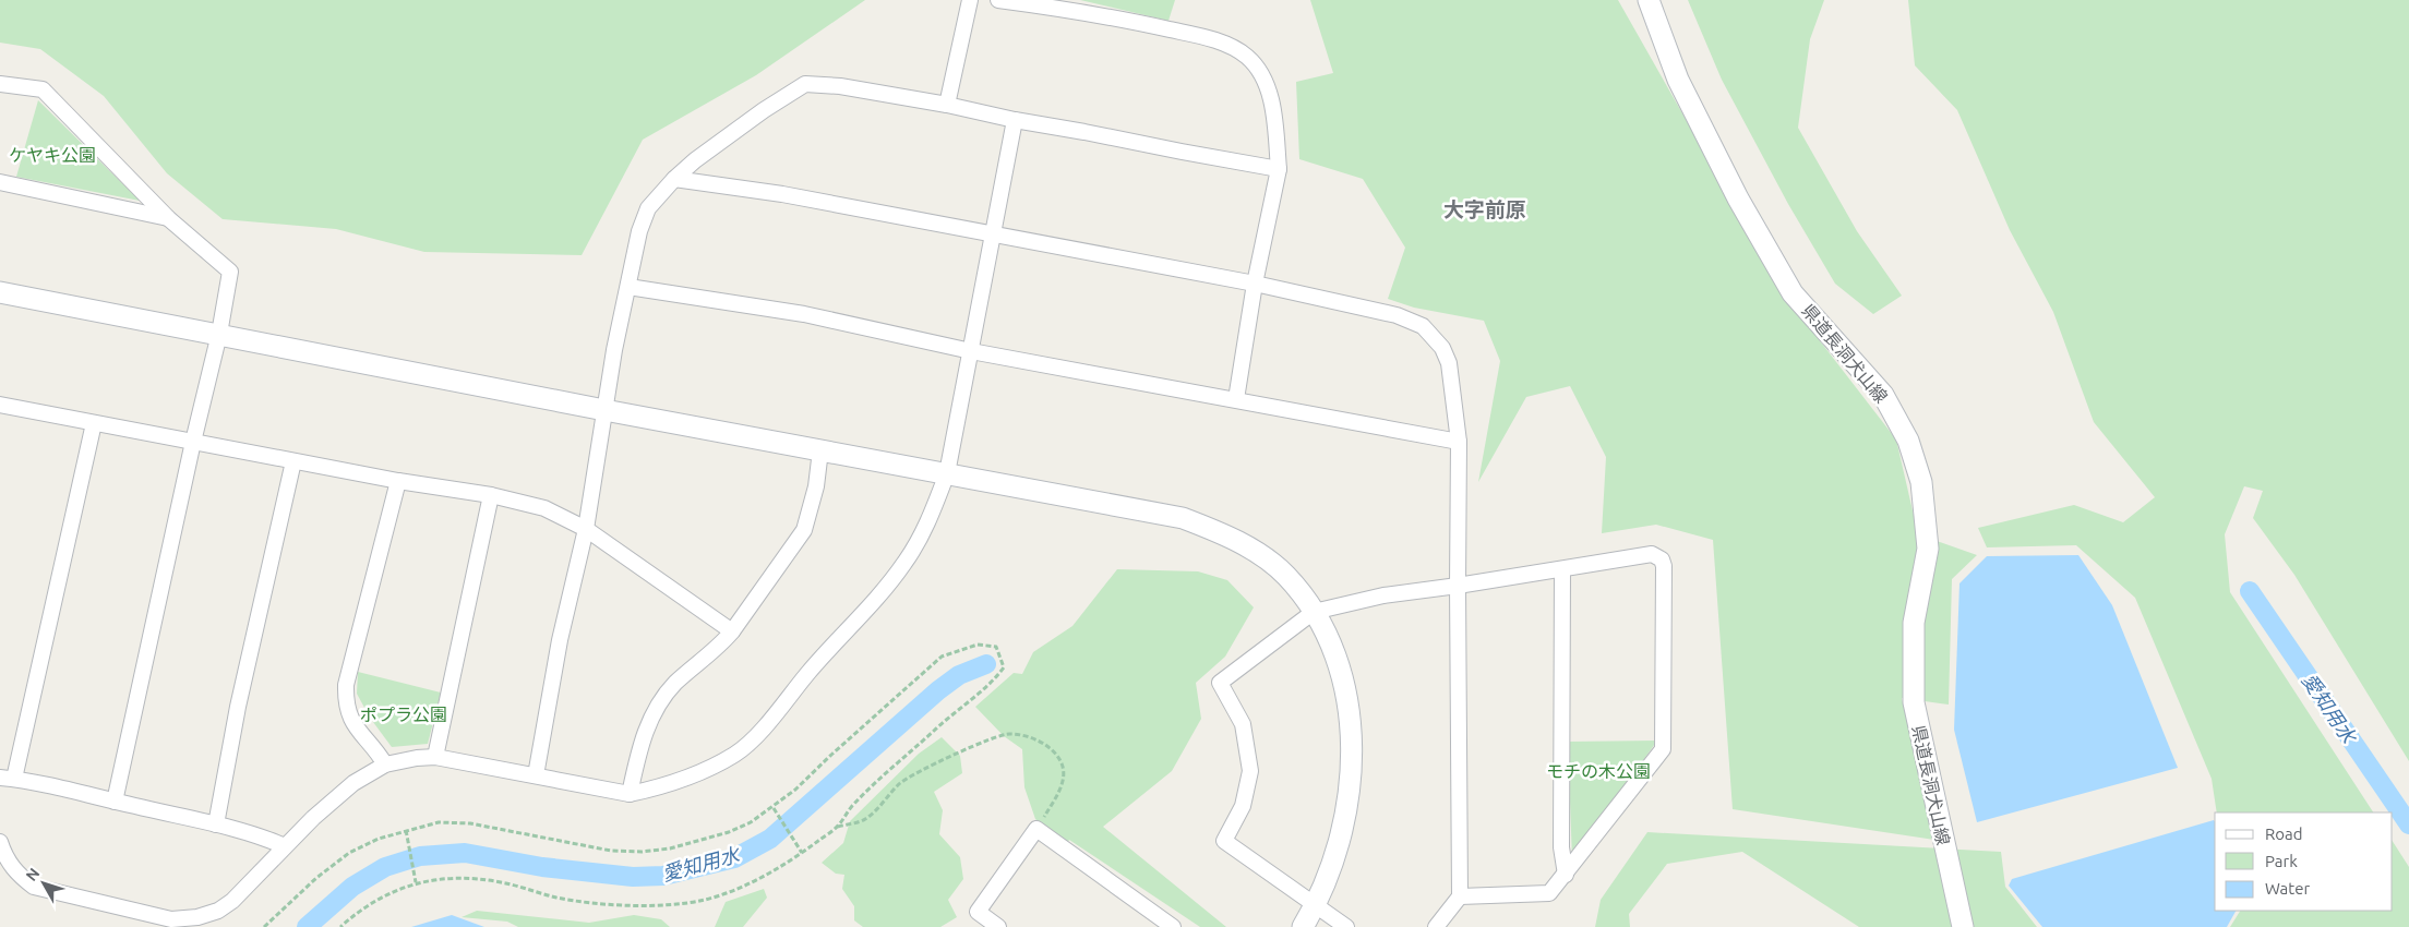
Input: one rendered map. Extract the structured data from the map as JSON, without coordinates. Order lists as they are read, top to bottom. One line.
{"streets":{"street":["県道長洞犬山線"]},"districts":["大字前原"],"water":["愛知用水"],"parks":["ケヤキ公園","ポプラ公園","モチの木公園"],"legend":["Road","Park","Water"],"north":"top left"}
